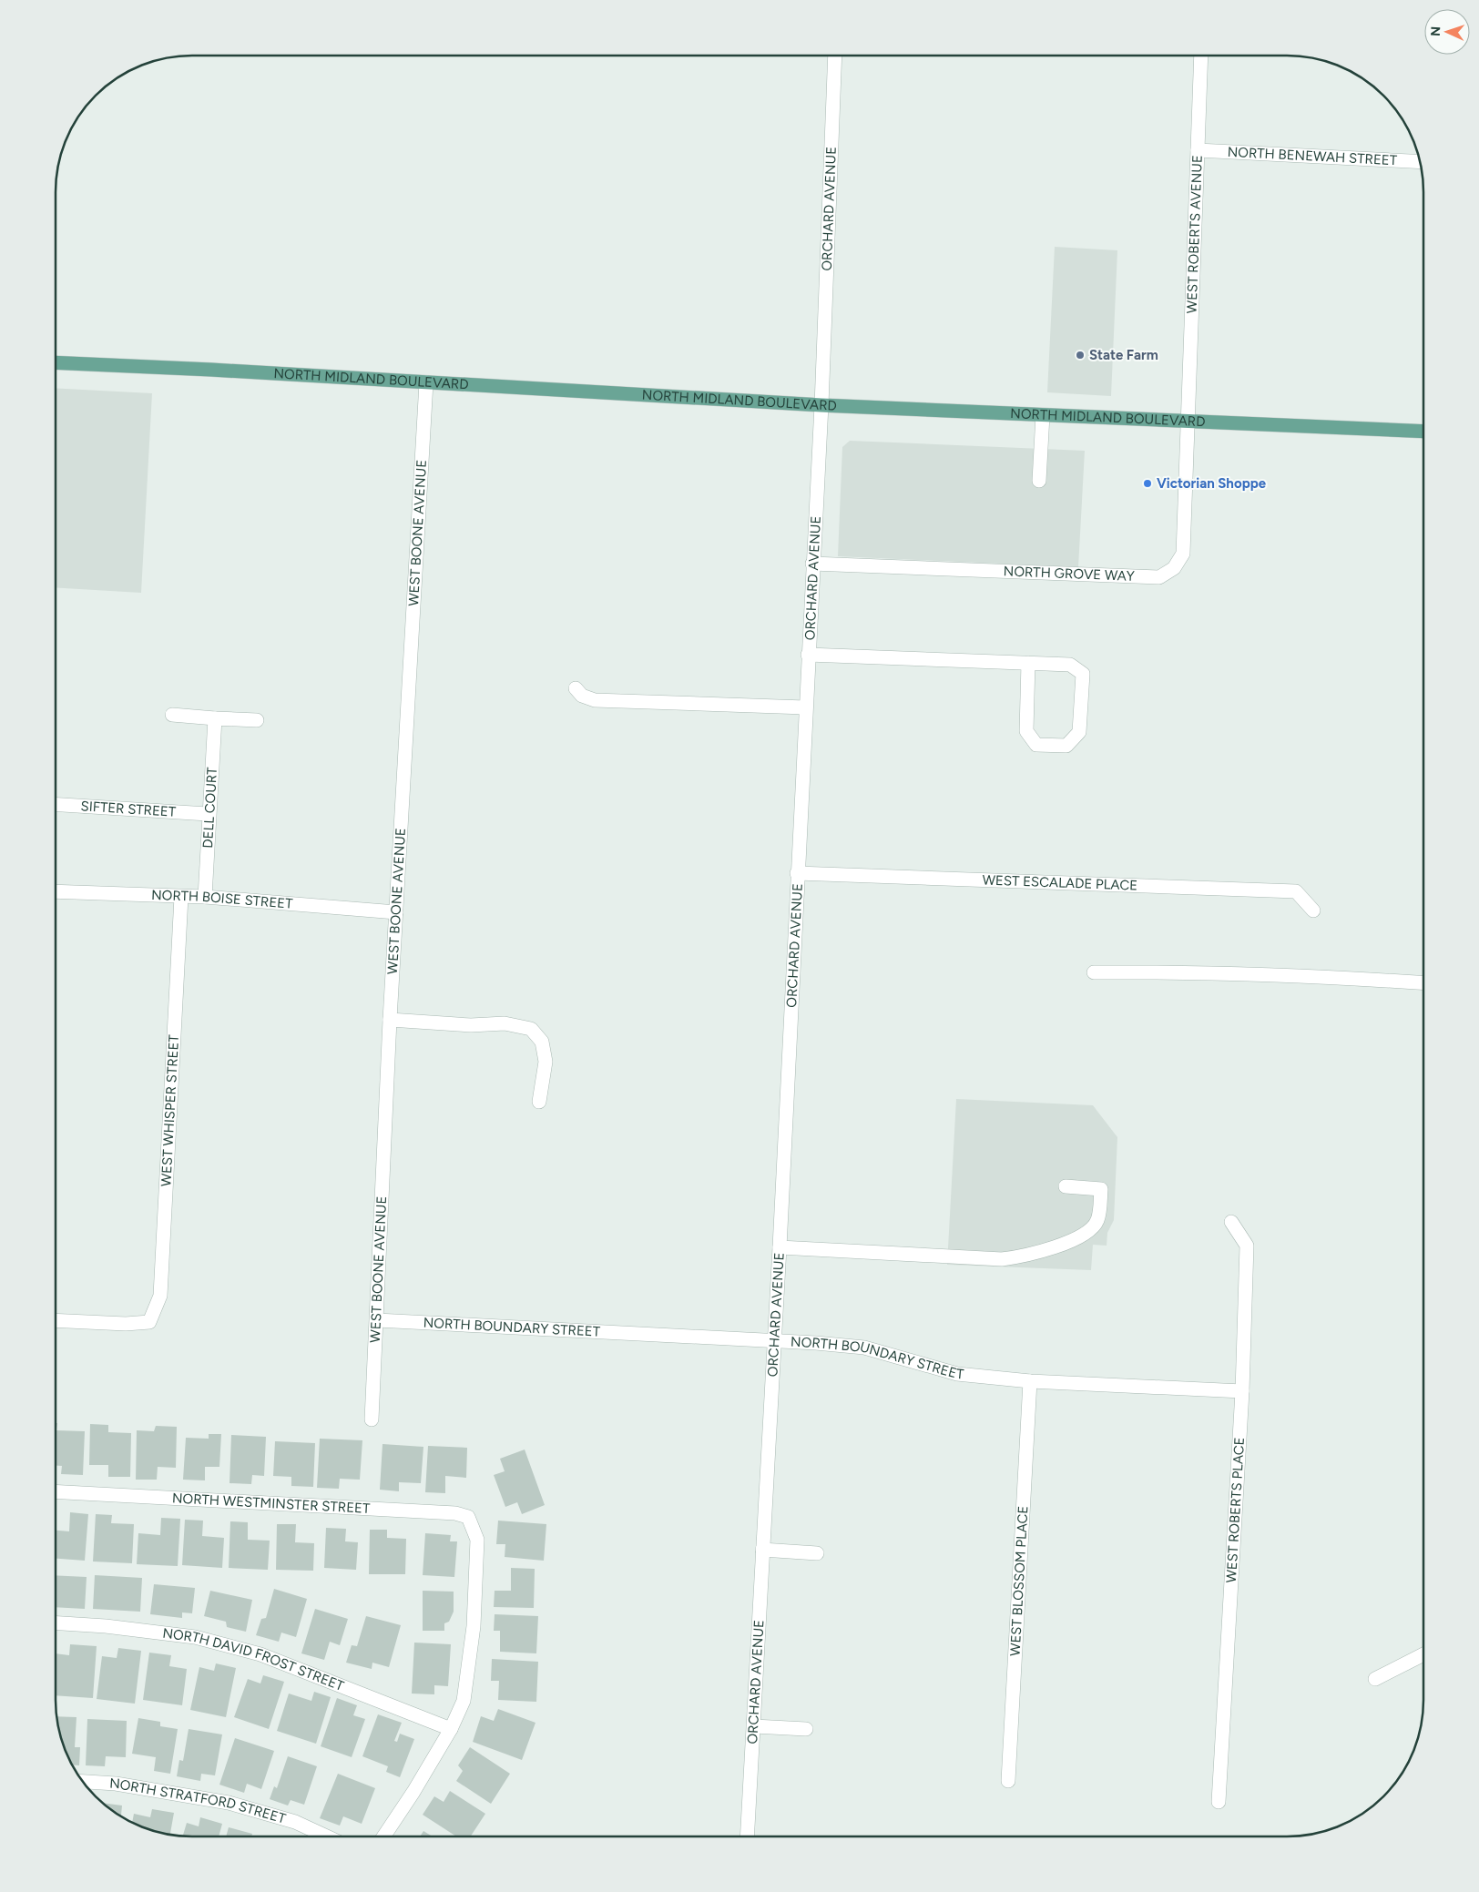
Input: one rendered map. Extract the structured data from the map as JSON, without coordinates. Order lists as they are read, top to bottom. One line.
{"streets":{"main road":["NORTH MIDLAND BOULEVARD"],"street":["NORTH BENEWAH STREET","ORCHARD AVENUE","WEST ROBERTS AVENUE","WEST BOONE AVENUE","NORTH GROVE WAY","DELL COURT","SIFTER STREET","WEST ESCALADE PLACE","NORTH BOISE STREET","WEST WHISPER STREET","NORTH BOUNDARY STREET","NORTH WESTMINSTER STREET","WEST ROBERTS PLACE","WEST BLOSSOM PLACE","NORTH DAVID FROST STREET","NORTH STRATFORD STREET"]},"crossings":[["NORTH BENEWAH STREET","WEST ROBERTS AVENUE"],["ORCHARD AVENUE","NORTH MIDLAND BOULEVARD"],["ORCHARD AVENUE","NORTH GROVE WAY"],["ORCHARD AVENUE","WEST ESCALADE PLACE"],["ORCHARD AVENUE","NORTH BOUNDARY STREET"],["WEST ROBERTS AVENUE","NORTH MIDLAND BOULEVARD"],["WEST ROBERTS AVENUE","NORTH GROVE WAY"],["NORTH MIDLAND BOULEVARD","WEST BOONE AVENUE"],["NORTH MIDLAND BOULEVARD","NORTH GROVE WAY"],["WEST BOONE AVENUE","NORTH BOISE STREET"],["WEST BOONE AVENUE","NORTH BOUNDARY STREET"],["DELL COURT","SIFTER STREET"],["DELL COURT","NORTH BOISE STREET"],["NORTH BOISE STREET","WEST WHISPER STREET"],["NORTH BOUNDARY STREET","WEST ROBERTS PLACE"],["NORTH BOUNDARY STREET","WEST BLOSSOM PLACE"],["NORTH WESTMINSTER STREET","NORTH DAVID FROST STREET"]],"places":["State Farm","Victorian Shoppe"],"north":"left"}
